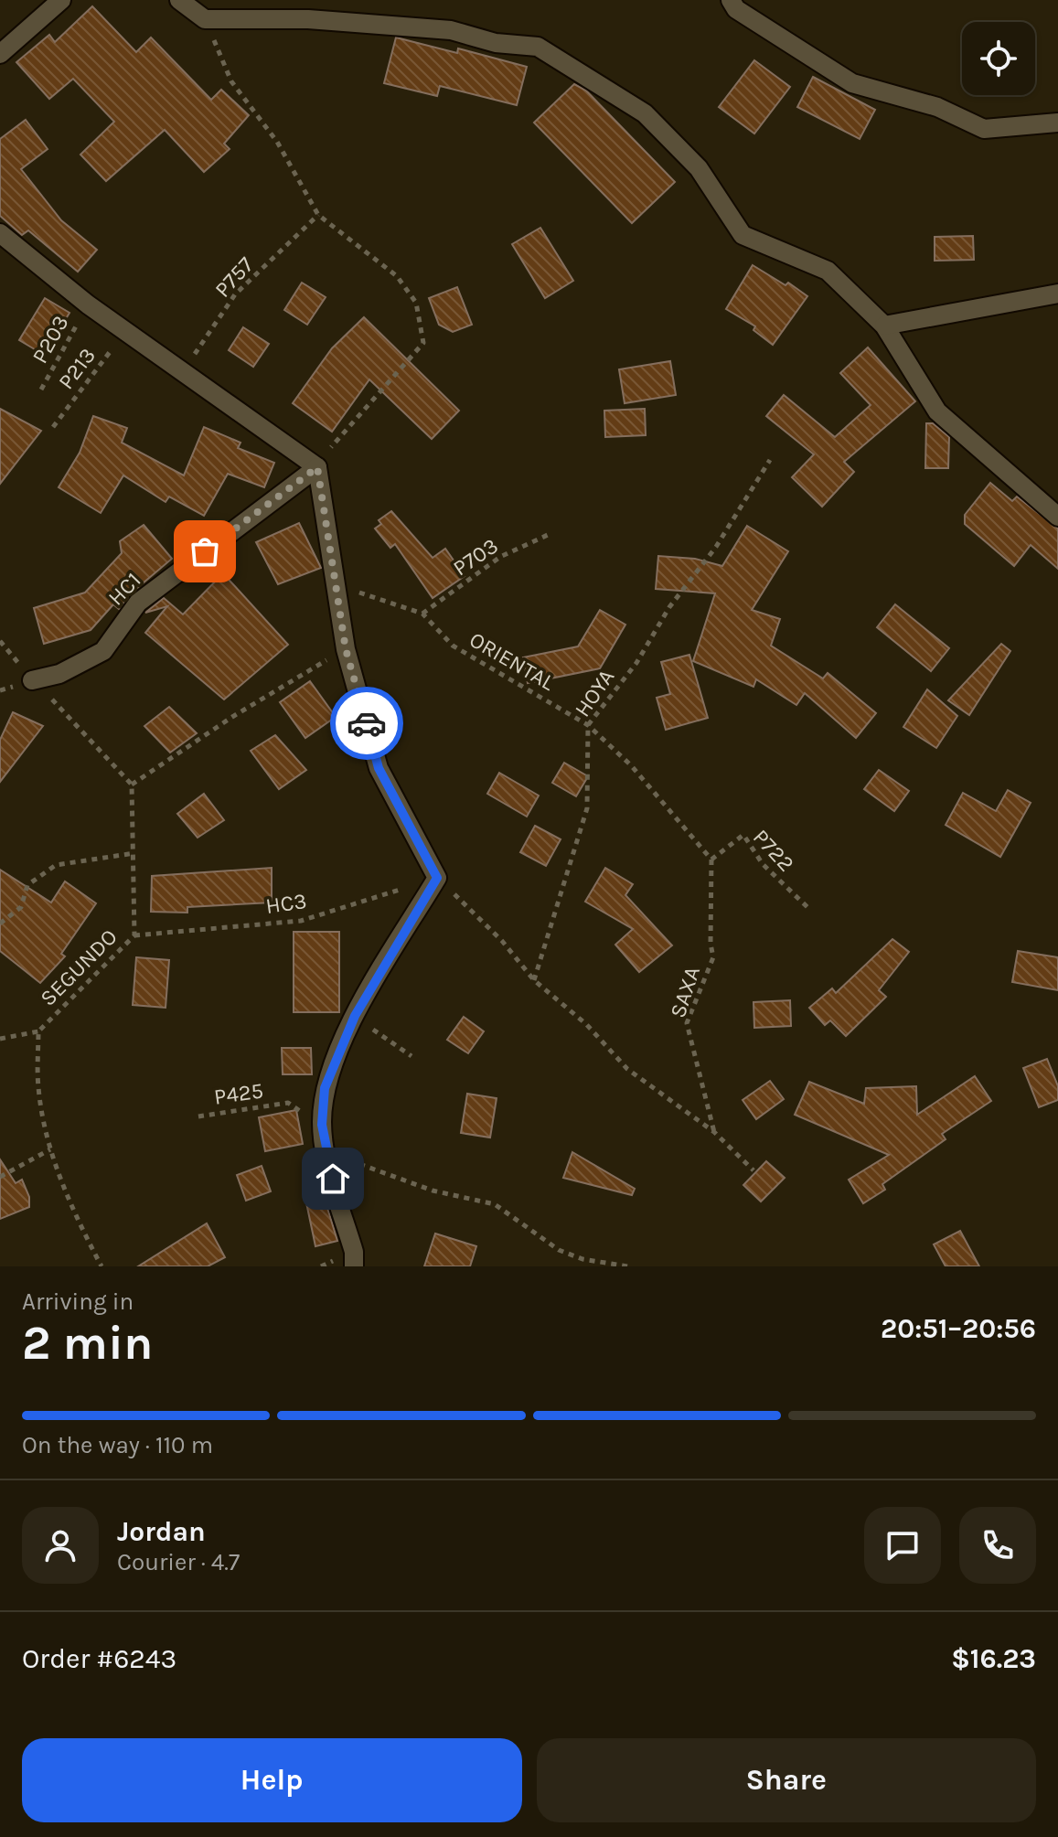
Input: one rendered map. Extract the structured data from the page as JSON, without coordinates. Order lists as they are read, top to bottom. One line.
{"streets":{"street":["HC1"],"path":["P757","P203","P213","P703","ORIENTAL","HOYA","P722","HC3","SEGUNDO","SAXA","P425"]},"crossings":[["P703","ORIENTAL"],["ORIENTAL","HOYA"],["ORIENTAL","P722"],["ORIENTAL","SAXA"],["P722","SAXA"],["HC3","SEGUNDO"]],"page":{"heading":["2 min","Arriving in","20:51–20:56"],"panel":["Jordan","Courier · 4.7","Order #6243","$16.23"],"bar":"On the way · 110 m","buttons":["Help","Share"]}}
